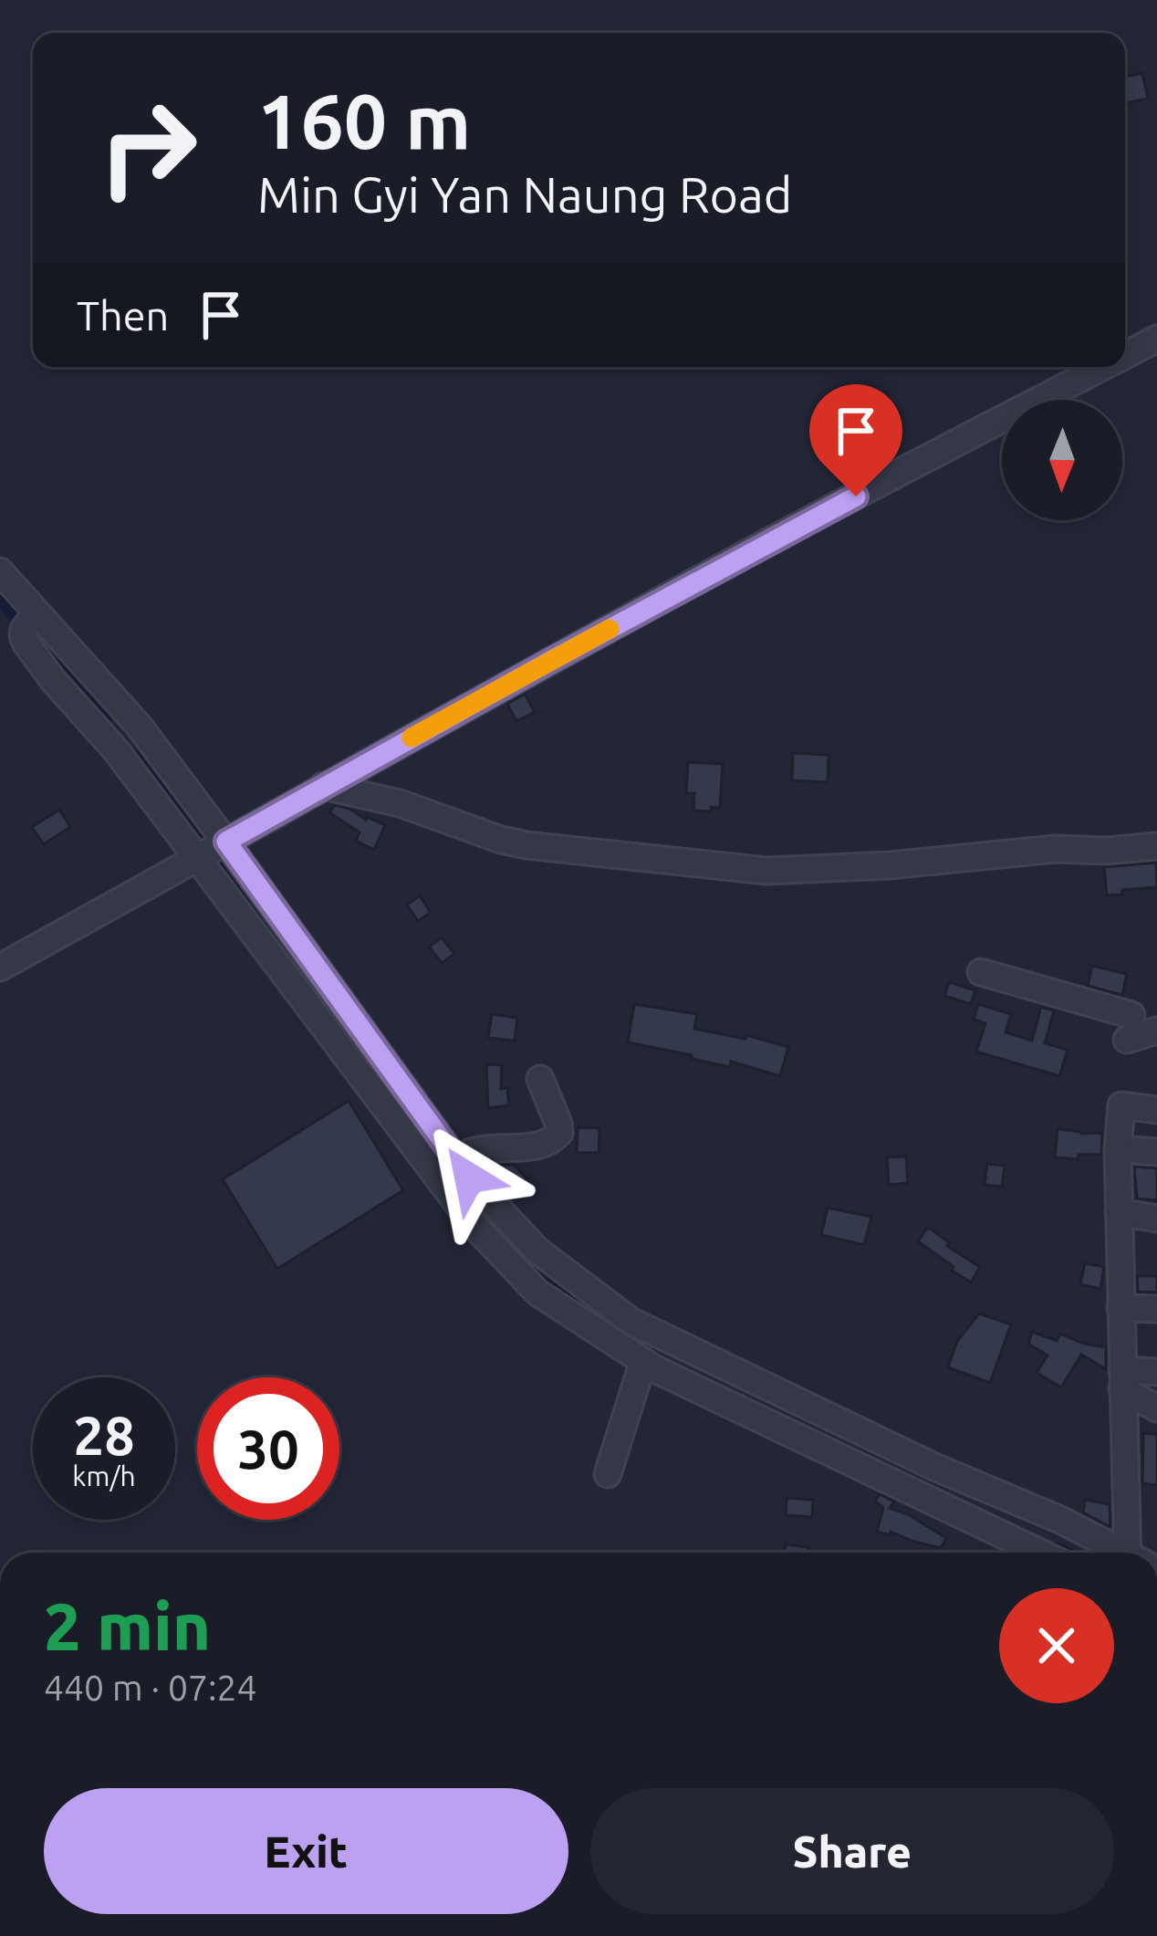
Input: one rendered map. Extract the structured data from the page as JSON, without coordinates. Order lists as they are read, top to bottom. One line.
{"north":"bottom","page":{"turn":["160 m","Min Gyi Yan Naung Road"],"then":"Then","speed":"28 km/h","limit":"30","heading":["2 min","440 m · 07:24"],"buttons":["Exit","Share"]}}
